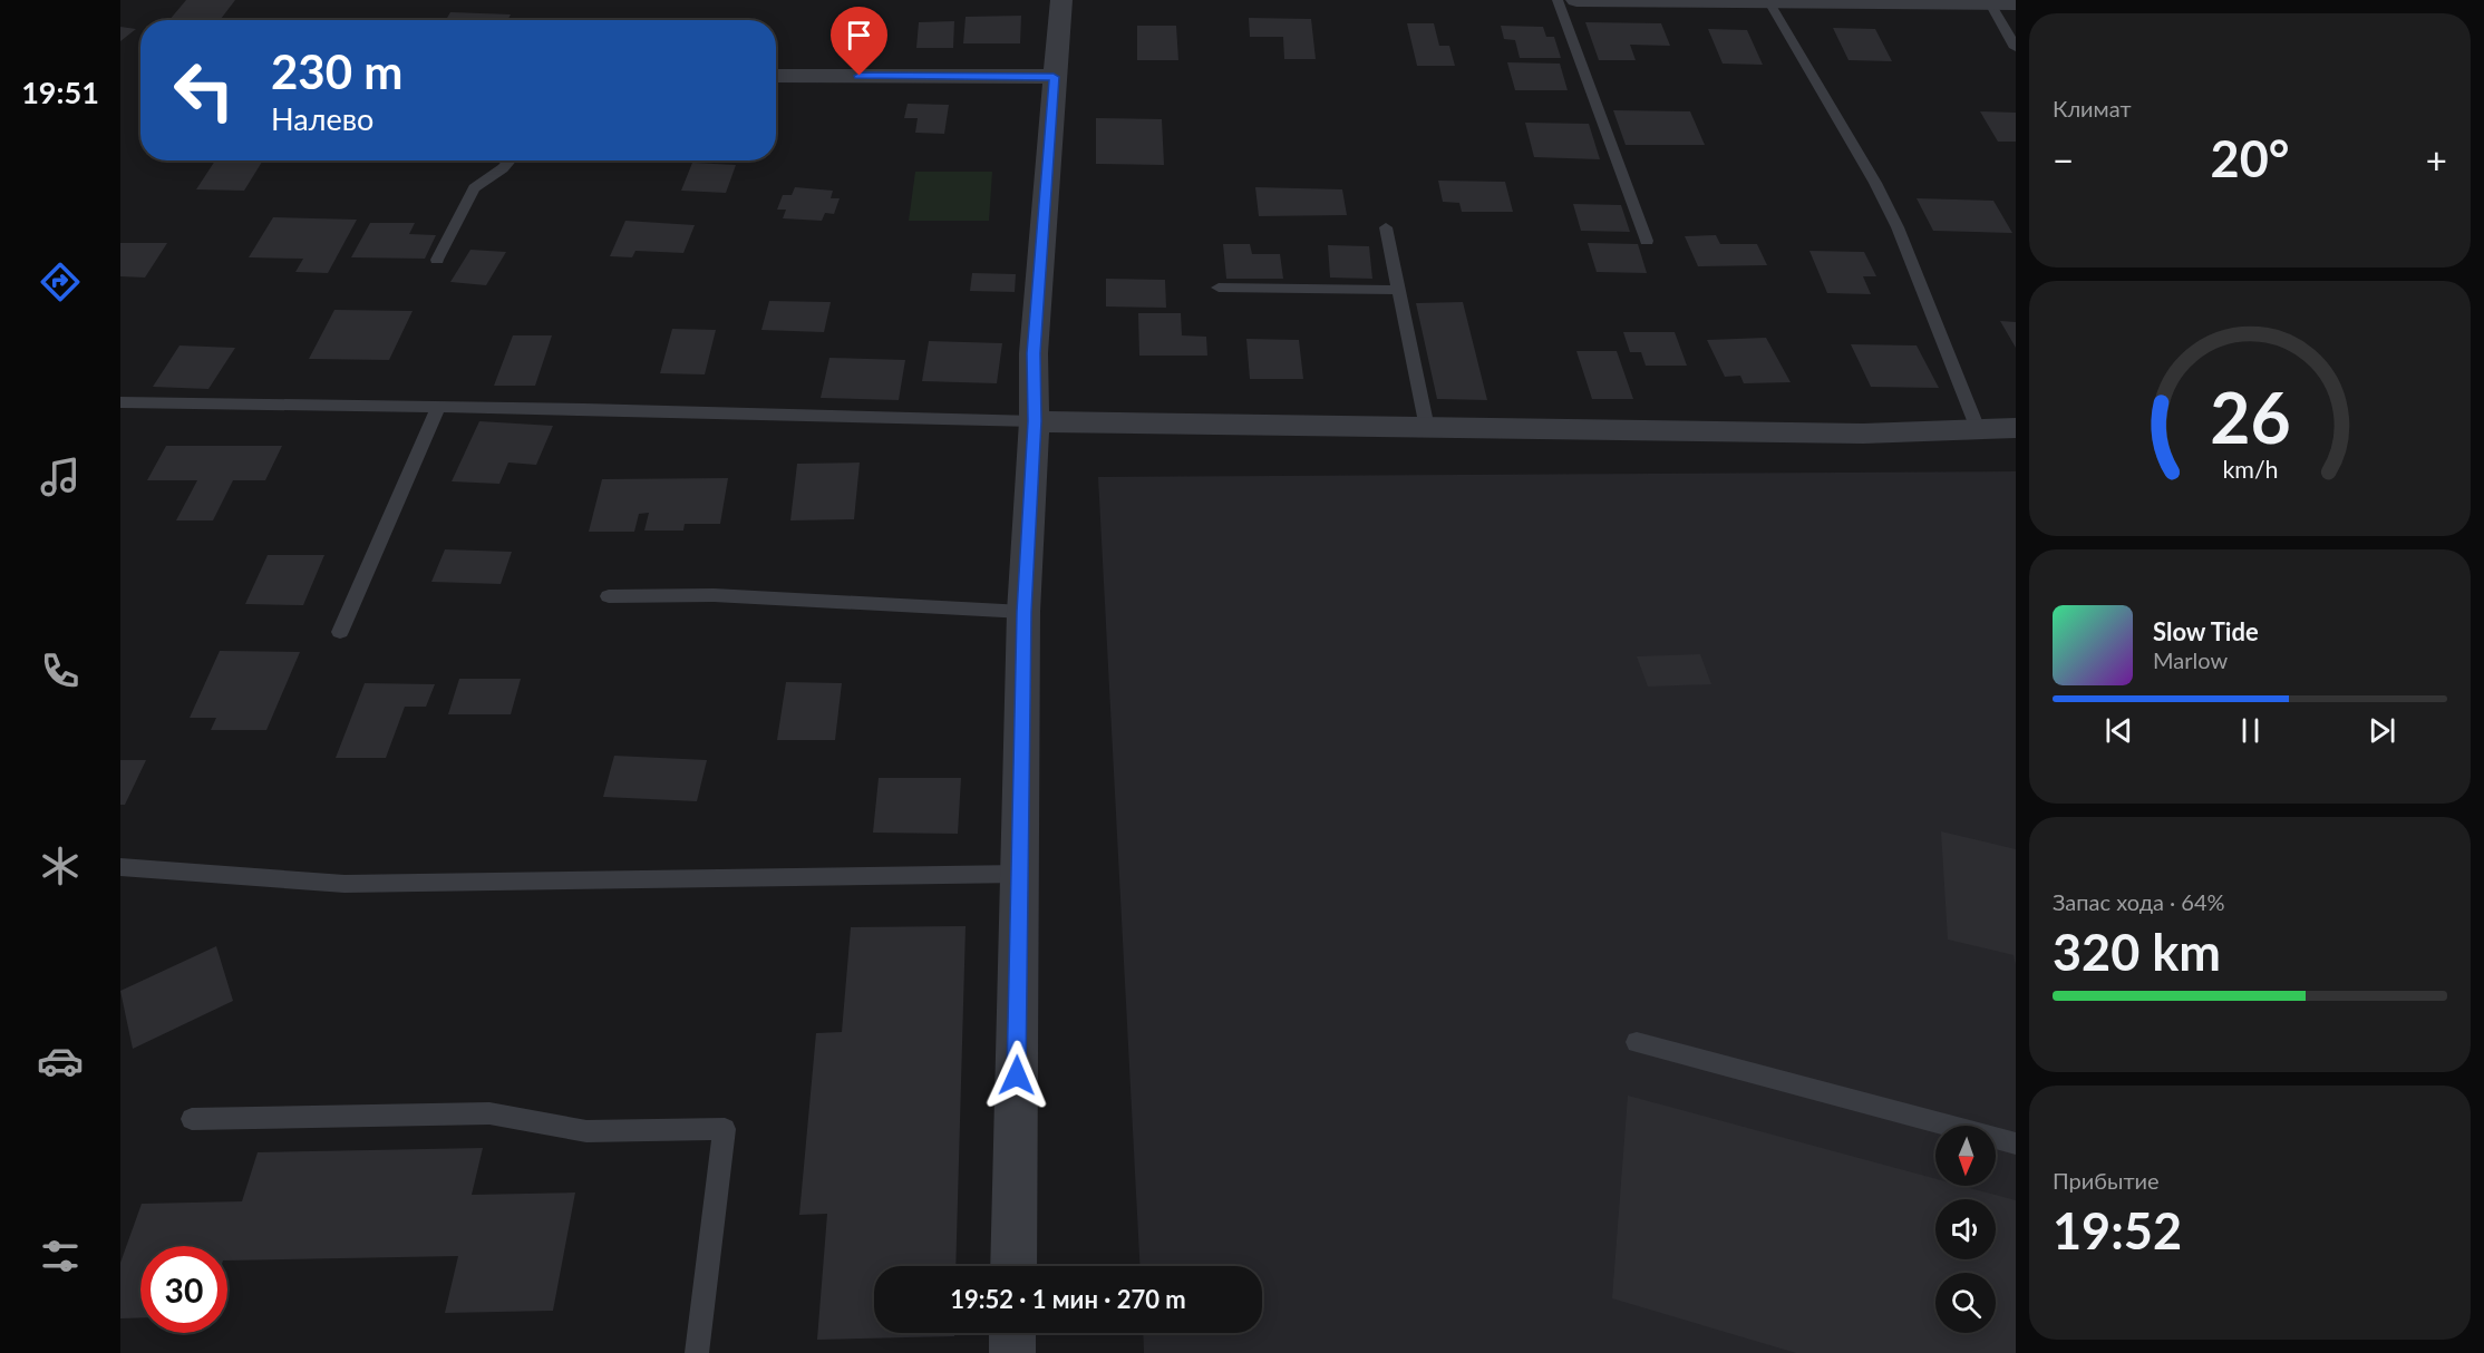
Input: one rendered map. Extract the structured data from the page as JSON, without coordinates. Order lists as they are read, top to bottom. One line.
{"north":"bottom","page":{"tabs":"19:51","tile":["Климат",["Запас хода · 64%","320 km"],["Прибытие","19:52"]],"turn":["230 m","Налево"],"heat":["−","20°","+"],"song":["Slow Tide","Marlow"],"limit":"30","trip":"19:52 · 1 мин · 270 m","gauge":["26","km/h"]}}
